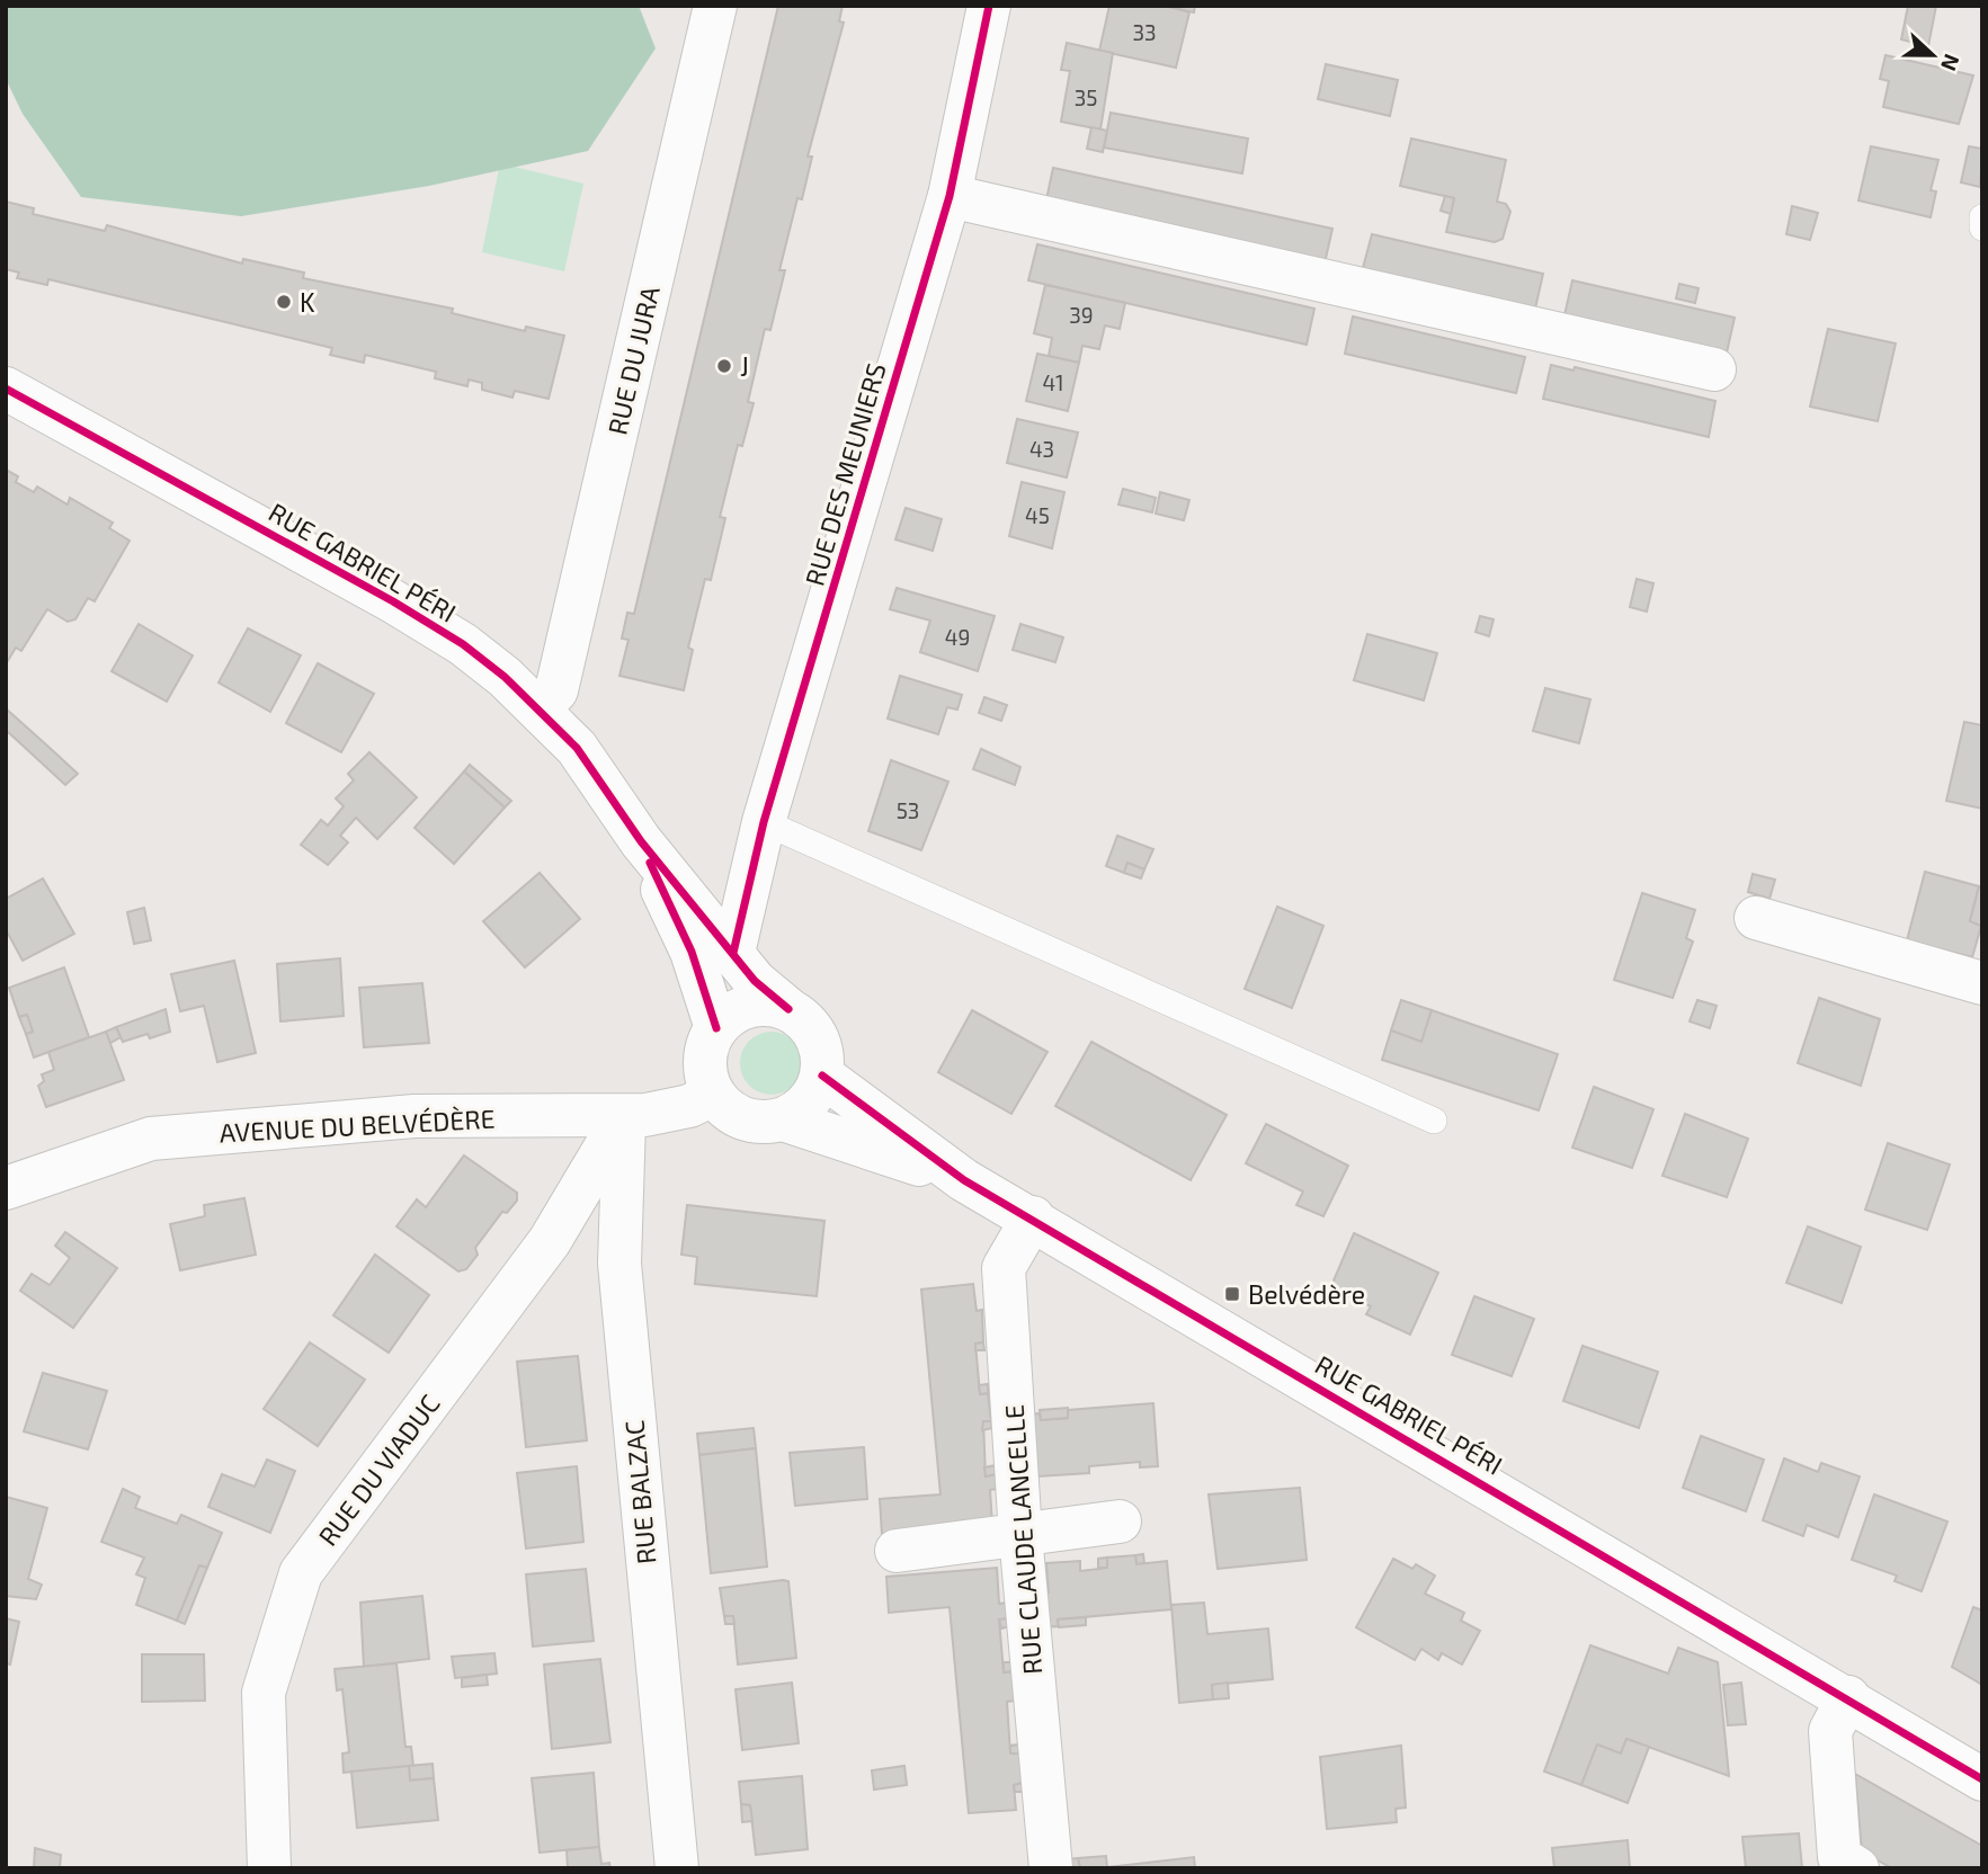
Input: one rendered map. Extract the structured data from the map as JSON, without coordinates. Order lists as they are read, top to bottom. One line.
{"streets":{"street":["RUE DU JURA","RUE DES MEUNIERS","RUE GABRIEL PÉRI","AVENUE DU BELVÉDÈRE","RUE DU VIADUC","RUE BALZAC","RUE CLAUDE LANCELLE"]},"crossings":[["RUE DU JURA","RUE GABRIEL PÉRI"],["RUE DES MEUNIERS","RUE GABRIEL PÉRI"],["RUE GABRIEL PÉRI","AVENUE DU BELVÉDÈRE"],["RUE GABRIEL PÉRI","RUE CLAUDE LANCELLE"],["AVENUE DU BELVÉDÈRE","RUE DU VIADUC"],["AVENUE DU BELVÉDÈRE","RUE BALZAC"],["RUE DU VIADUC","RUE BALZAC"]],"places":{"other":["K","J"],"transit":["Belvédère"]},"house_numbers":["33","35","39","41","43","45","49","53"],"north":"right"}
